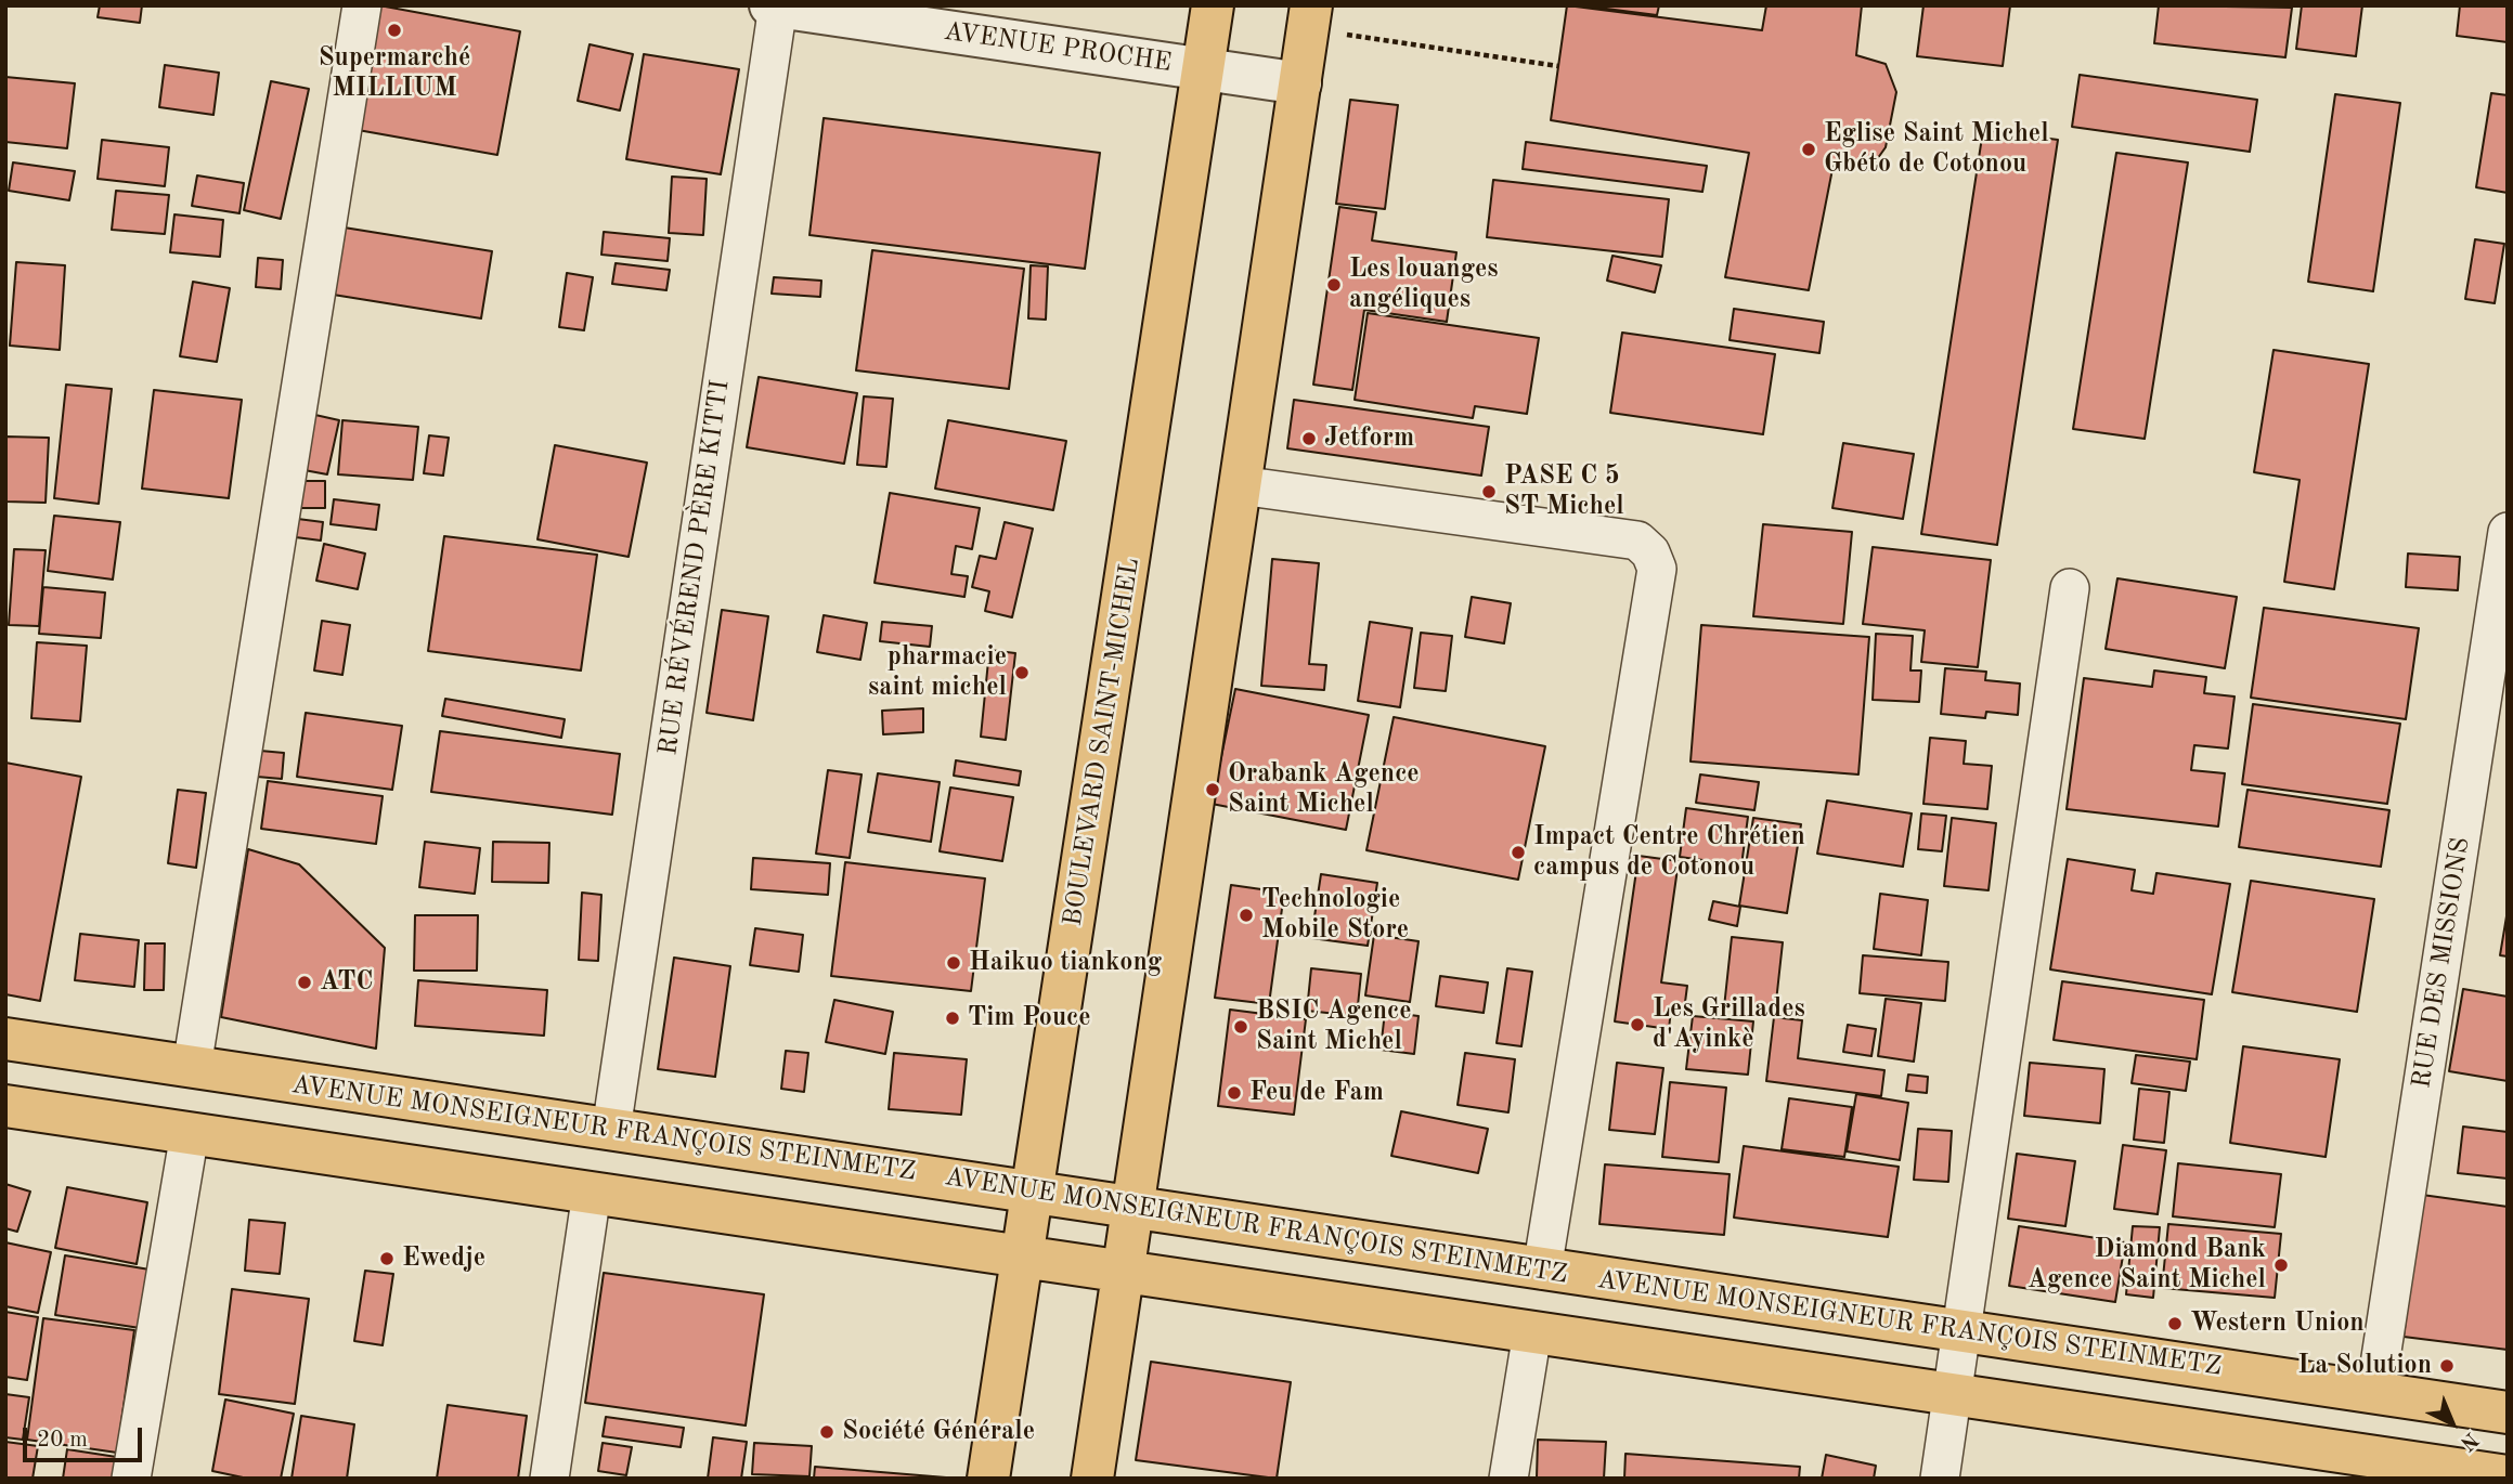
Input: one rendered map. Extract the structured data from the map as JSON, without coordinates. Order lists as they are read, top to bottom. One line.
{"streets":{"main road":["BOULEVARD SAINT-MICHEL","AVENUE MONSEIGNEUR FRANÇOIS STEINMETZ"],"street":["AVENUE PROCHE","RUE RÉVÉREND PÈRE KITTI","RUE DES MISSIONS"]},"crossings":[["AVENUE PROCHE","RUE RÉVÉREND PÈRE KITTI"],["AVENUE PROCHE","BOULEVARD SAINT-MICHEL"],["RUE RÉVÉREND PÈRE KITTI","AVENUE MONSEIGNEUR FRANÇOIS STEINMETZ"],["BOULEVARD SAINT-MICHEL","AVENUE MONSEIGNEUR FRANÇOIS STEINMETZ"],["RUE DES MISSIONS","AVENUE MONSEIGNEUR FRANÇOIS STEINMETZ"]],"places":["Supermarché MILLIUM","Eglise Saint Michel Gbéto de Cotonou","Les louanges angéliques","Jetform","PASE C 5 ST Michel","pharmacie saint michel","Orabank Agence Saint Michel","Impact Centre Chrétien campus de Cotonou","Technologie Mobile Store","Haikuo tiankong","ATC","Tim Pouce","Les Grillades d'Ayinkè","BSIC Agence Saint Michel","Feu de Fam","Ewedje","Diamond Bank Agence Saint Michel","Western Union","La Solution","Société Générale"],"scale_bar":"20 m","north":"bottom right"}
